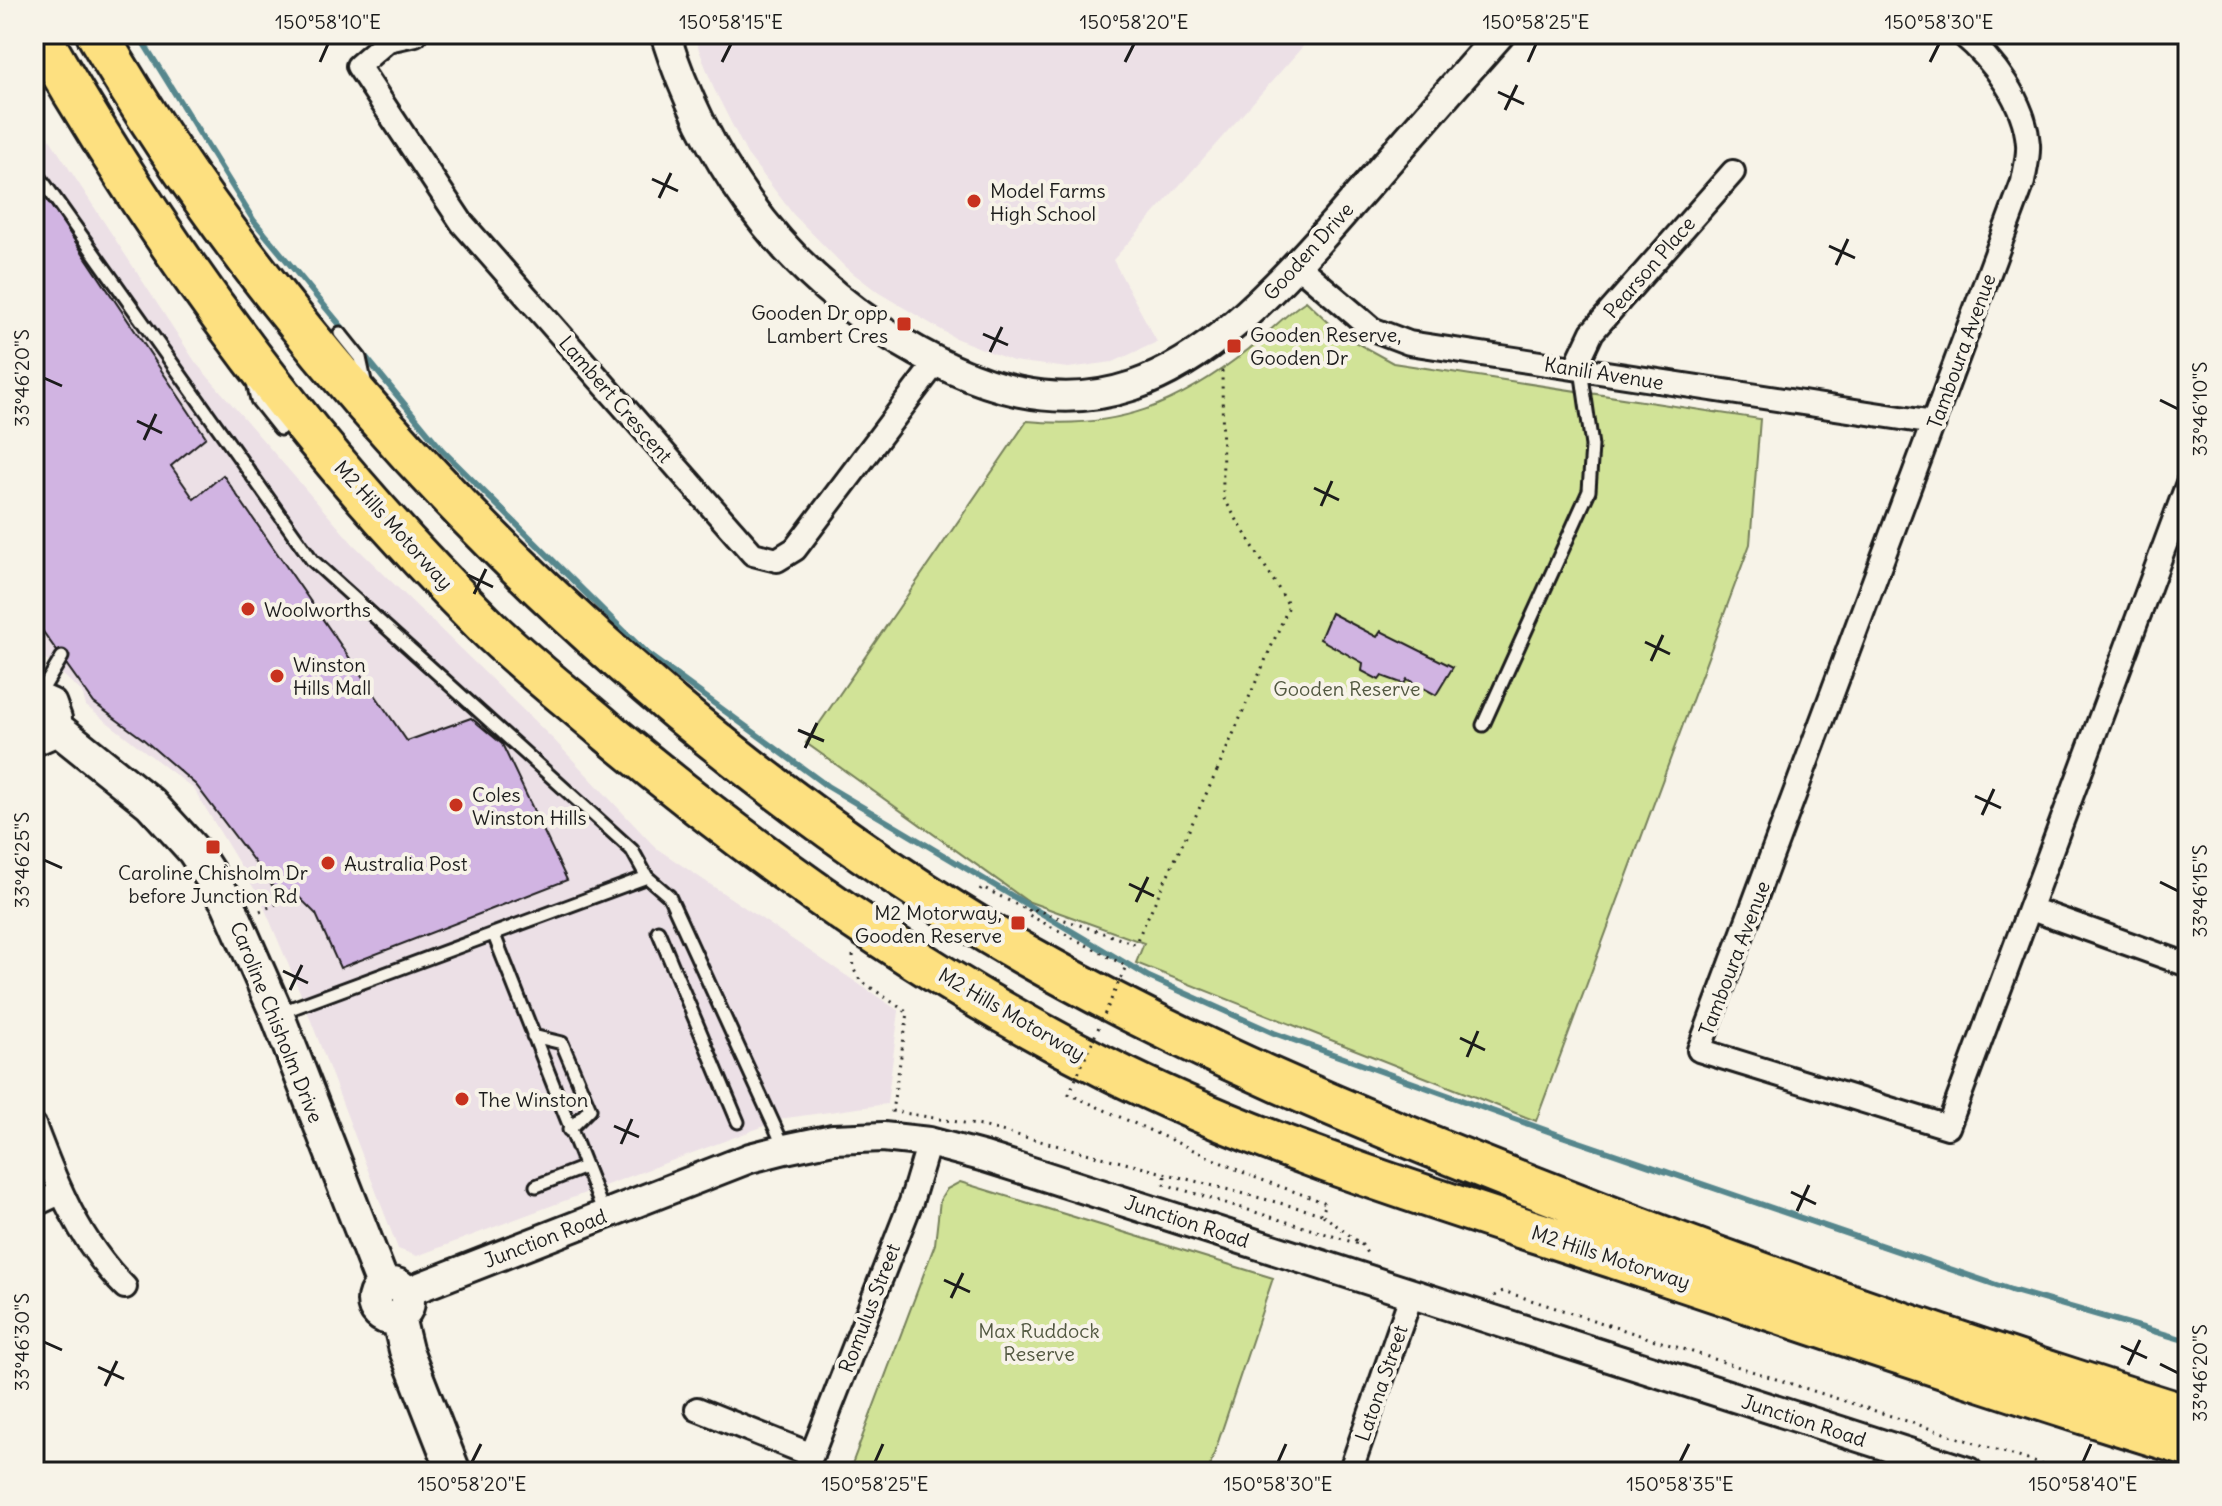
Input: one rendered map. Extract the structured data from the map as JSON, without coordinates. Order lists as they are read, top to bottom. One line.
{"streets":{"highway":["M2 Hills Motorway"],"main road":["Caroline Chisholm Drive"],"street":["Gooden Drive","Pearson Place","Tamboura Avenue","Kanili Avenue","Lambert Crescent","Junction Road","Romulus Street","Latona Street"]},"crossings":[["Gooden Drive","Kanili Avenue"],["Gooden Drive","Lambert Crescent"],["Pearson Place","Kanili Avenue"],["Tamboura Avenue","Kanili Avenue"],["Caroline Chisholm Drive","Junction Road"],["Junction Road","Romulus Street"],["Junction Road","Latona Street"]],"parks":["Gooden Reserve","Max Ruddock Reserve"],"places":{"other":["Model Farms High School","Woolworths","Winston Hills Mall","Coles Winston Hills","Australia Post","The Winston"],"transit":["Gooden Dr opp Lambert Cres","Gooden Reserve, Gooden Dr","Caroline Chisholm Dr before Junction Rd","M2 Motorway, Gooden Reserve"]},"coordinates":["150°58'10\"E","150°58'15\"E","150°58'20\"E","150°58'25\"E","150°58'30\"E","33°46'20\"S","33°46'10\"S","33°46'25\"S","33°46'15\"S","33°46'30\"S","150°58'35\"E","150°58'40\"E"]}
